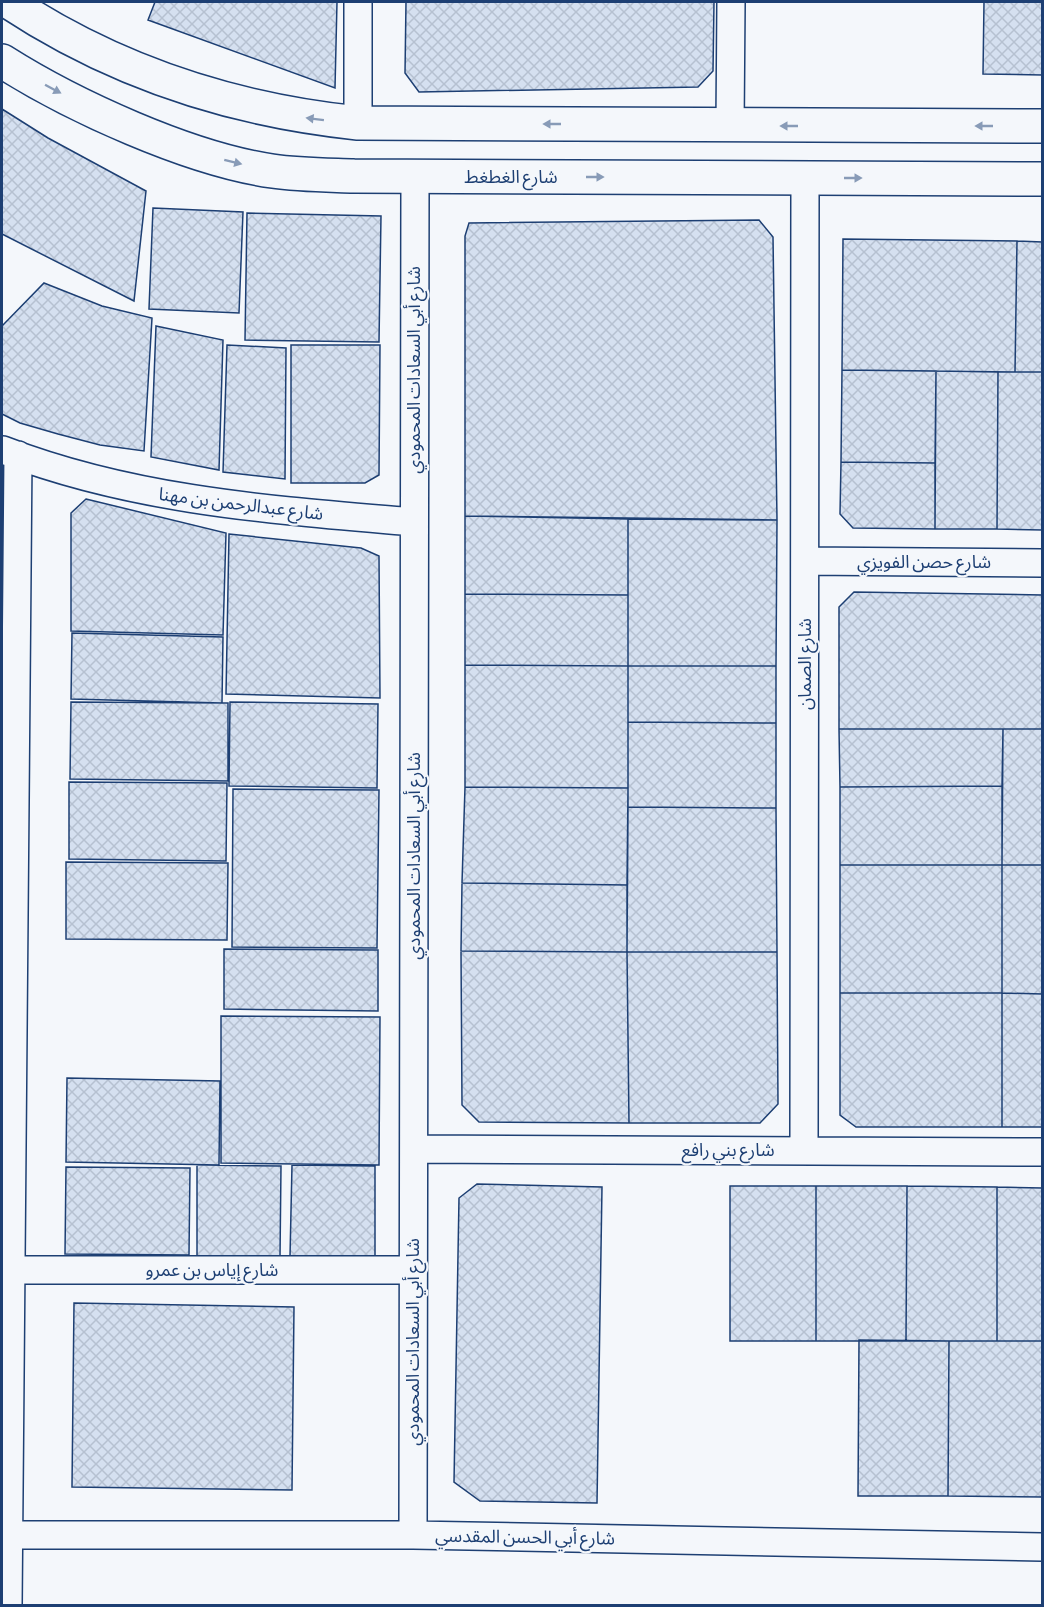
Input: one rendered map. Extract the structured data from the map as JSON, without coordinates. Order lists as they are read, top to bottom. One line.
{"streets":{"street":["شارع الغطغط","شارع أبي السعادات المحمودي","شارع عبدالرحمن بن مهنا","شارع حصن الفويزي","شارع الصمان","شارع بني رافع","شارع إياس بن عمرو","شارع أبي الحسن المقدسي"]},"crossings":[["شارع الغطغط","شارع أبي السعادات المحمودي"],["شارع الغطغط","شارع الصمان"],["شارع أبي السعادات المحمودي","شارع عبدالرحمن بن مهنا"],["شارع أبي السعادات المحمودي","شارع بني رافع"],["شارع أبي السعادات المحمودي","شارع إياس بن عمرو"],["شارع أبي السعادات المحمودي","شارع أبي الحسن المقدسي"],["شارع حصن الفويزي","شارع الصمان"],["شارع الصمان","شارع بني رافع"]]}
